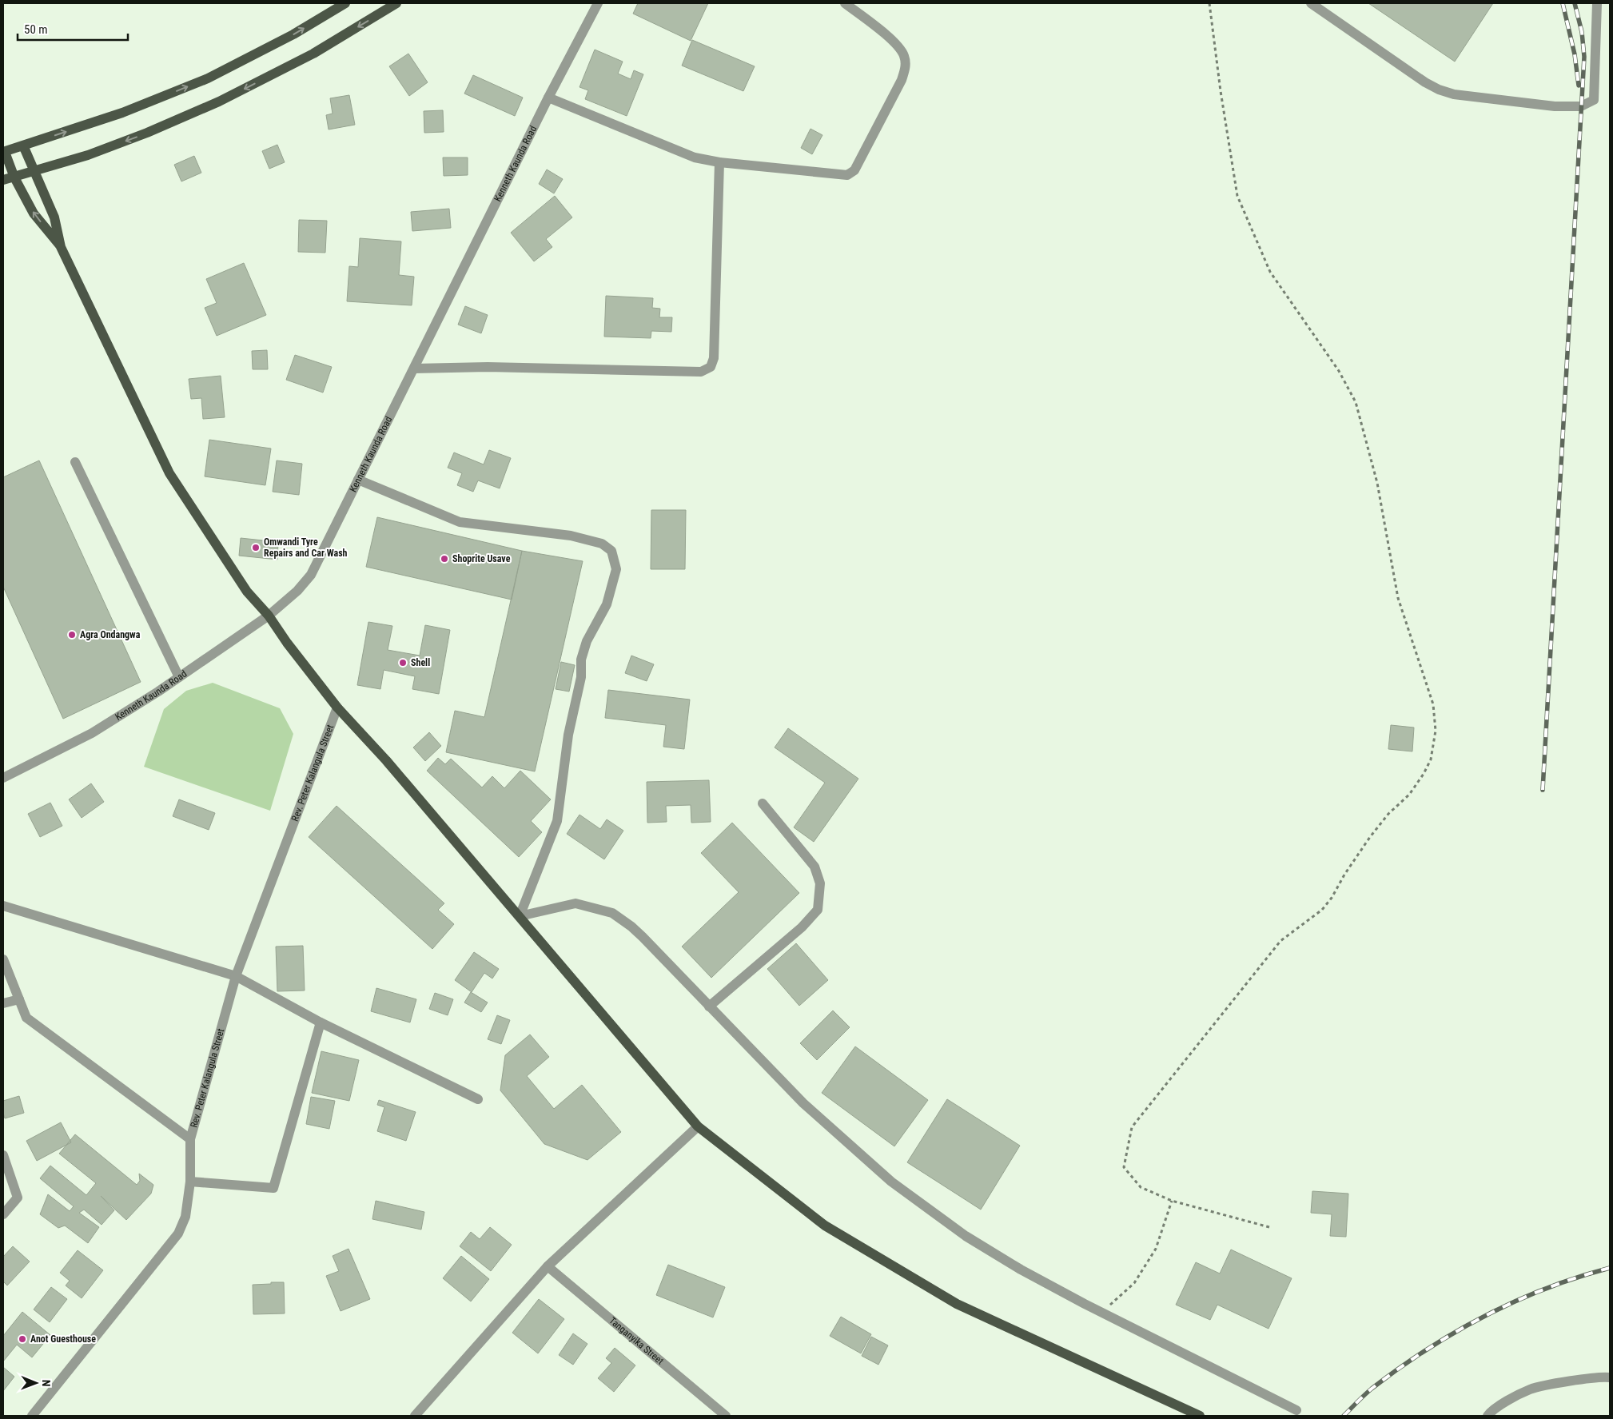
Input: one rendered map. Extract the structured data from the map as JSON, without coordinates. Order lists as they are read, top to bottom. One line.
{"streets":{"street":["Kenneth Kaunda Road","Rev. Peter Kalangula Street","Tanganyika Street"]},"places":["Omwandi Tyre Repairs and Car Wash","Shoprite Usave","Agra Ondangwa","Shell","Anot Guesthouse"],"scale_bar":"50 m","north":"right"}
